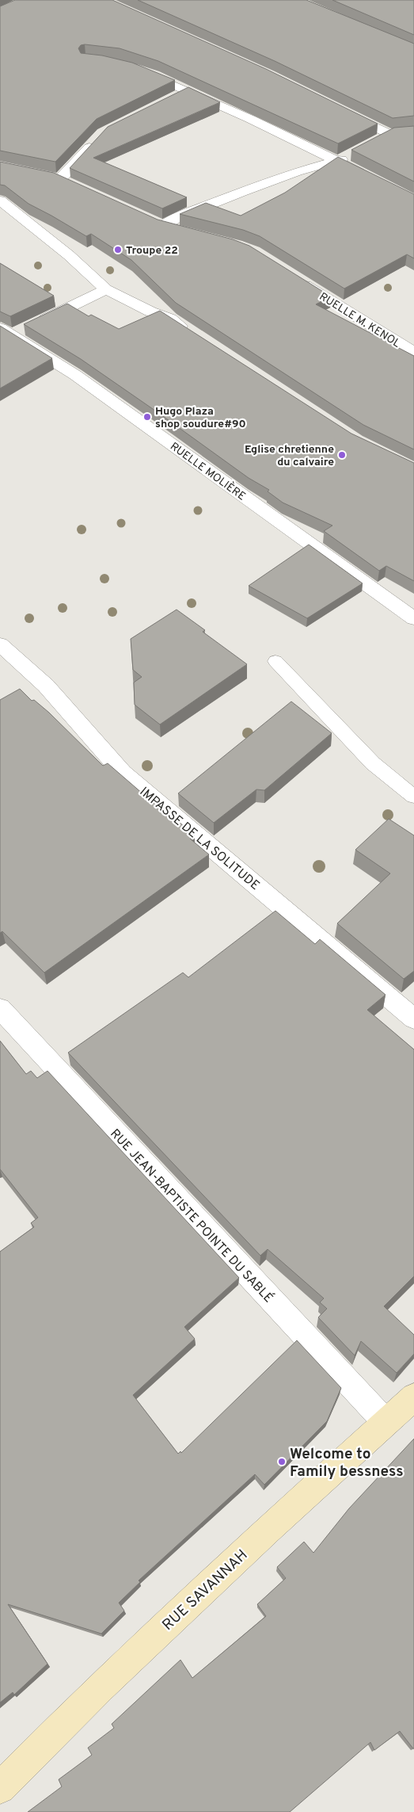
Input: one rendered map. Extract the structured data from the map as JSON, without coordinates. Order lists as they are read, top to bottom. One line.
{"streets":{"street":["RUELLE M. KENOL","RUELLE MOLIÈRE","IMPASSE DE LA SOLITUDE","RUE JEAN-BAPTISTE POINTE DU SABLÉ","RUE SAVANNAH"]},"crossings":[["RUE JEAN-BAPTISTE POINTE DU SABLÉ","RUE SAVANNAH"]],"places":["Troupe 22","Hugo Plaza shop soudure#90","Eglise chretienne du calvaire","Welcome to Family bessness"]}
